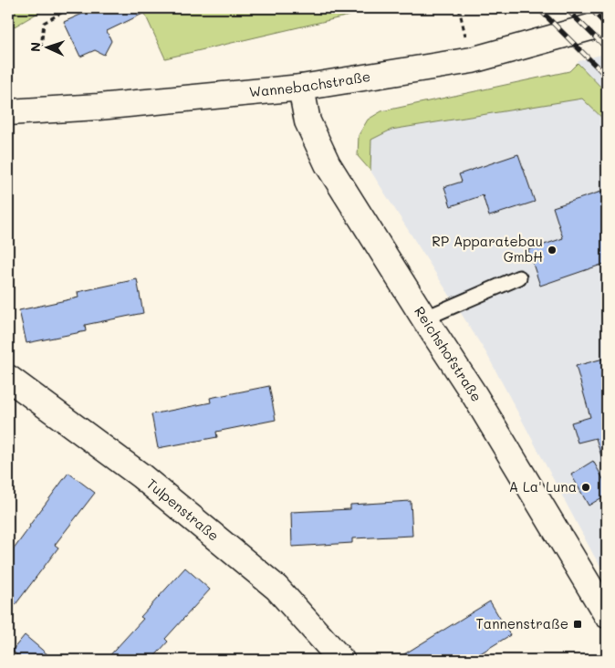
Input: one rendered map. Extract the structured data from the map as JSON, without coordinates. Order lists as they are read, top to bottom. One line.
{"streets":{"street":["Wannebachstraße","Reichshofstraße","Tulpenstraße"]},"crossings":[["Wannebachstraße","Reichshofstraße"]],"places":{"other":["RP Apparatebau GmbH","A La' Luna"],"transit":["Tannenstraße"]},"north":"left"}
